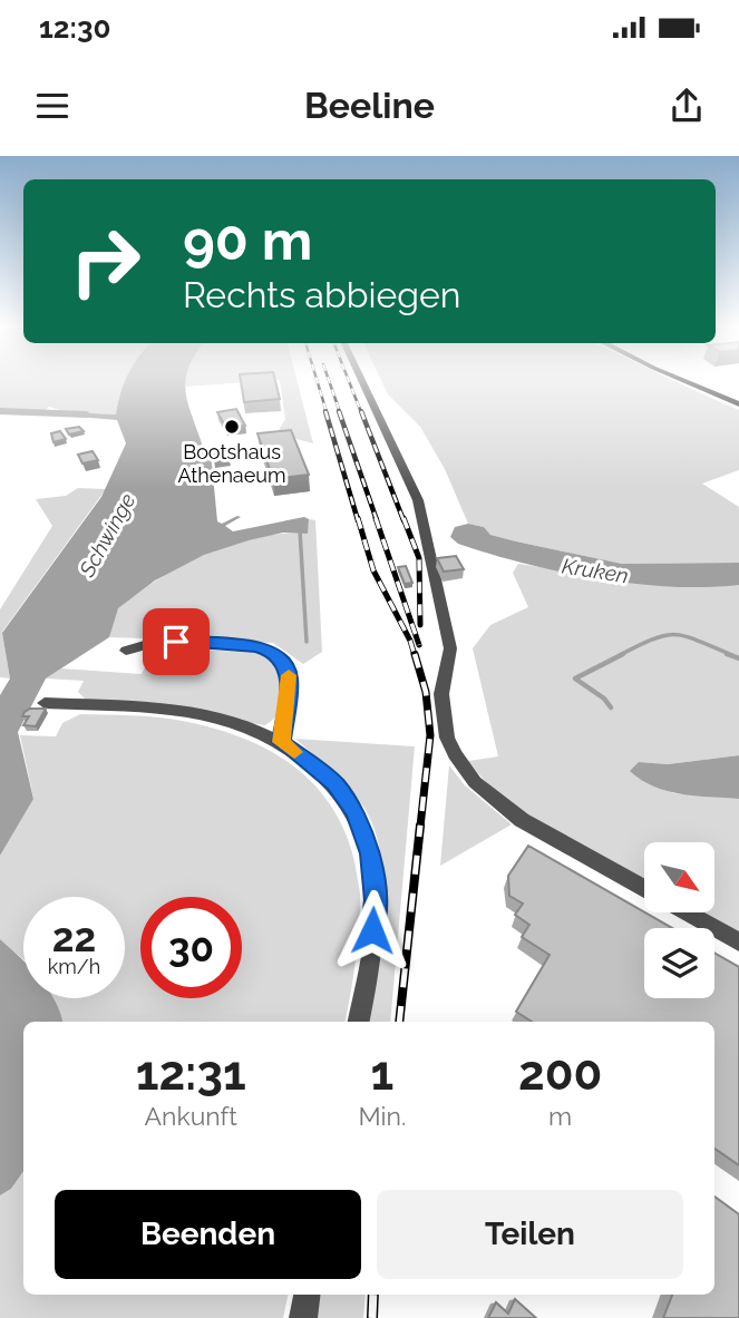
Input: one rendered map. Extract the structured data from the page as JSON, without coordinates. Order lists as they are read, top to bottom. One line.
{"water":["Schwinge","Kruken"],"places":["Bootshaus Athenaeum"],"north":"bottom right","page":{"status":"12:30","header":"Beeline","turn":["90 m","Rechts abbiegen"],"speed":"22 km/h","limit":"30","eta":["12:31","Ankunft","1","Min.","200","m"],"buttons":["Beenden","Teilen"]}}
